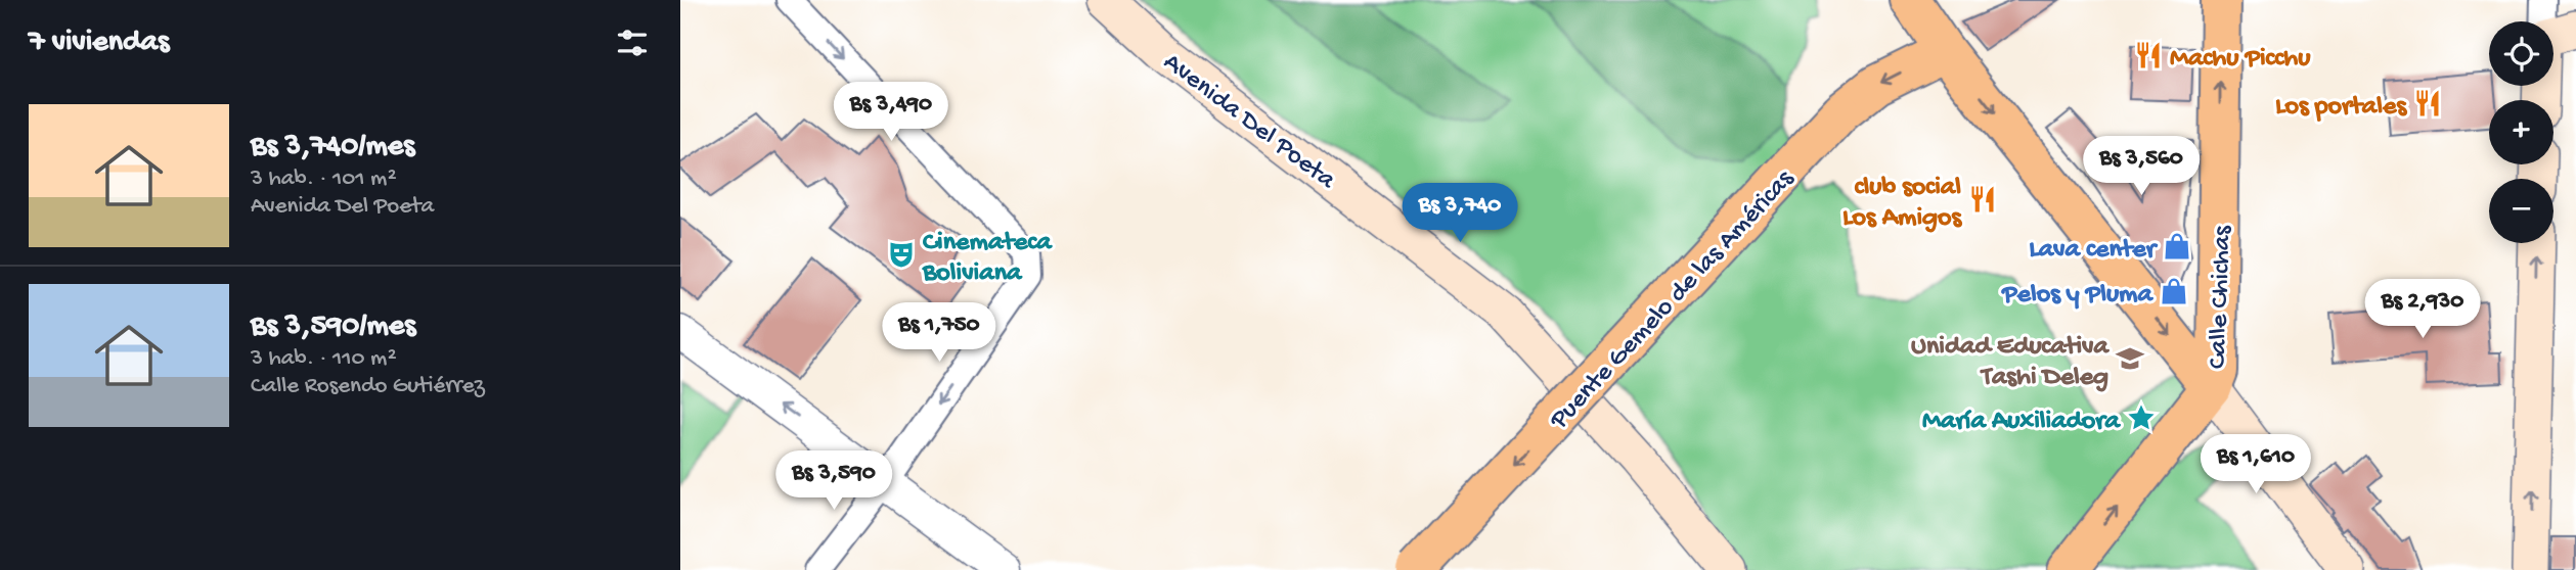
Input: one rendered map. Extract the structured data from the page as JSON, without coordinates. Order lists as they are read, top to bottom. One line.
{"streets":{"main road":["Avenida Del Poeta","Puente Gemelo de las Américas","Calle Chichas"]},"one_way":["Puente Gemelo de las Américas"],"places":{"restaurant":["Machu Picchu","Los portales","club social Los Amigos"],"shop":["Lava center","Pelos y Pluma"],"theatre":["Cinemateca Boliviana"],"school or university":["Unidad Educativa Tashi Deleg"],"place":["María Auxiliadora"]},"page":{"heading":"7 viviendas","map_buttons":["+","−"],"price":["Bs 3,490","Bs 3,560","Bs 3,740","Bs 2,930","Bs 1,750","Bs 1,610","Bs 3,590"],"list":[{"name":"Bs 3,740/mes","note":"3 hab. · 101 m² · Avenida Del Poeta"},{"name":"Bs 3,590/mes","note":"3 hab. · 110 m² · Calle Rosendo Gutiérrez"}]}}
